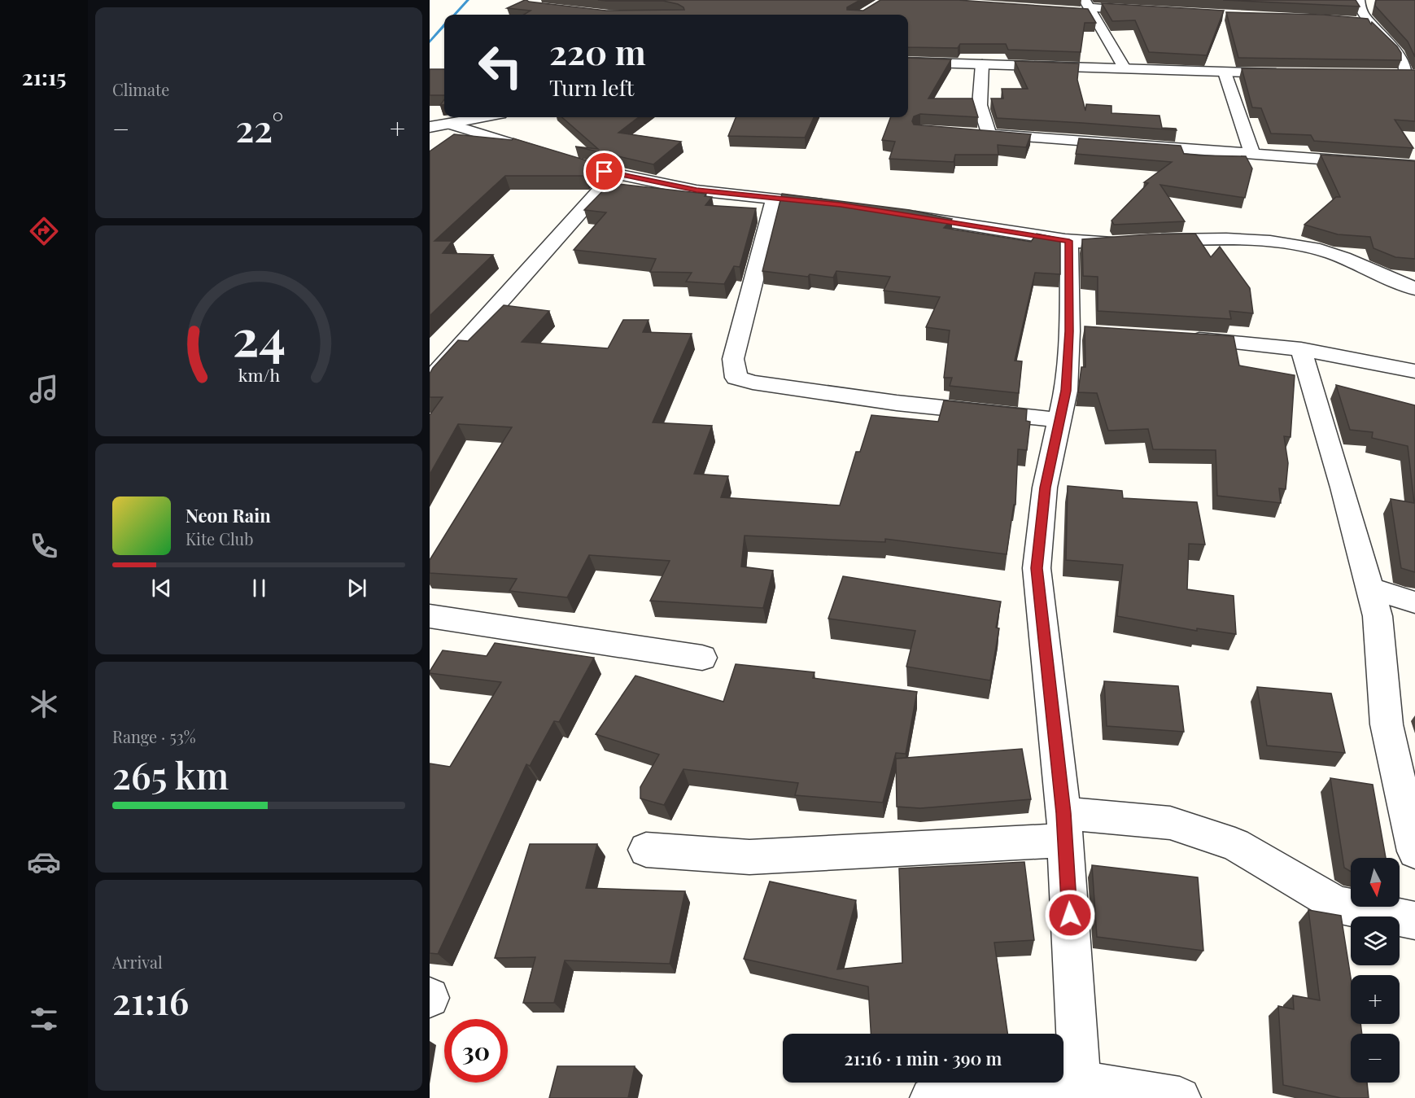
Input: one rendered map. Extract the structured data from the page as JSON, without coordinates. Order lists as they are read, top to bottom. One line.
{"north":"bottom","page":{"tabs":"21:15","tile":["Climate",["Range · 53%","265 km"],["Arrival","21:16"]],"turn":["220 m","Turn left"],"heat":["−","22°","+"],"song":["Neon Rain","Kite Club"],"map_buttons":["+","−"],"limit":"30","trip":"21:16 · 1 min · 390 m","gauge":["24","km/h"]}}
